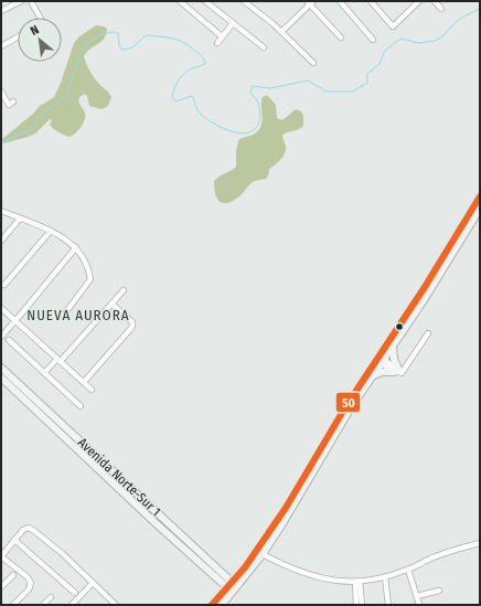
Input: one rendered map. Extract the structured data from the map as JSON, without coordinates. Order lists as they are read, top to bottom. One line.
{"streets":{"main road":["Avenida Norte-Sur 1"]},"districts":["NUEVA AURORA"],"lines":["transit line 50"],"north":"top left"}
